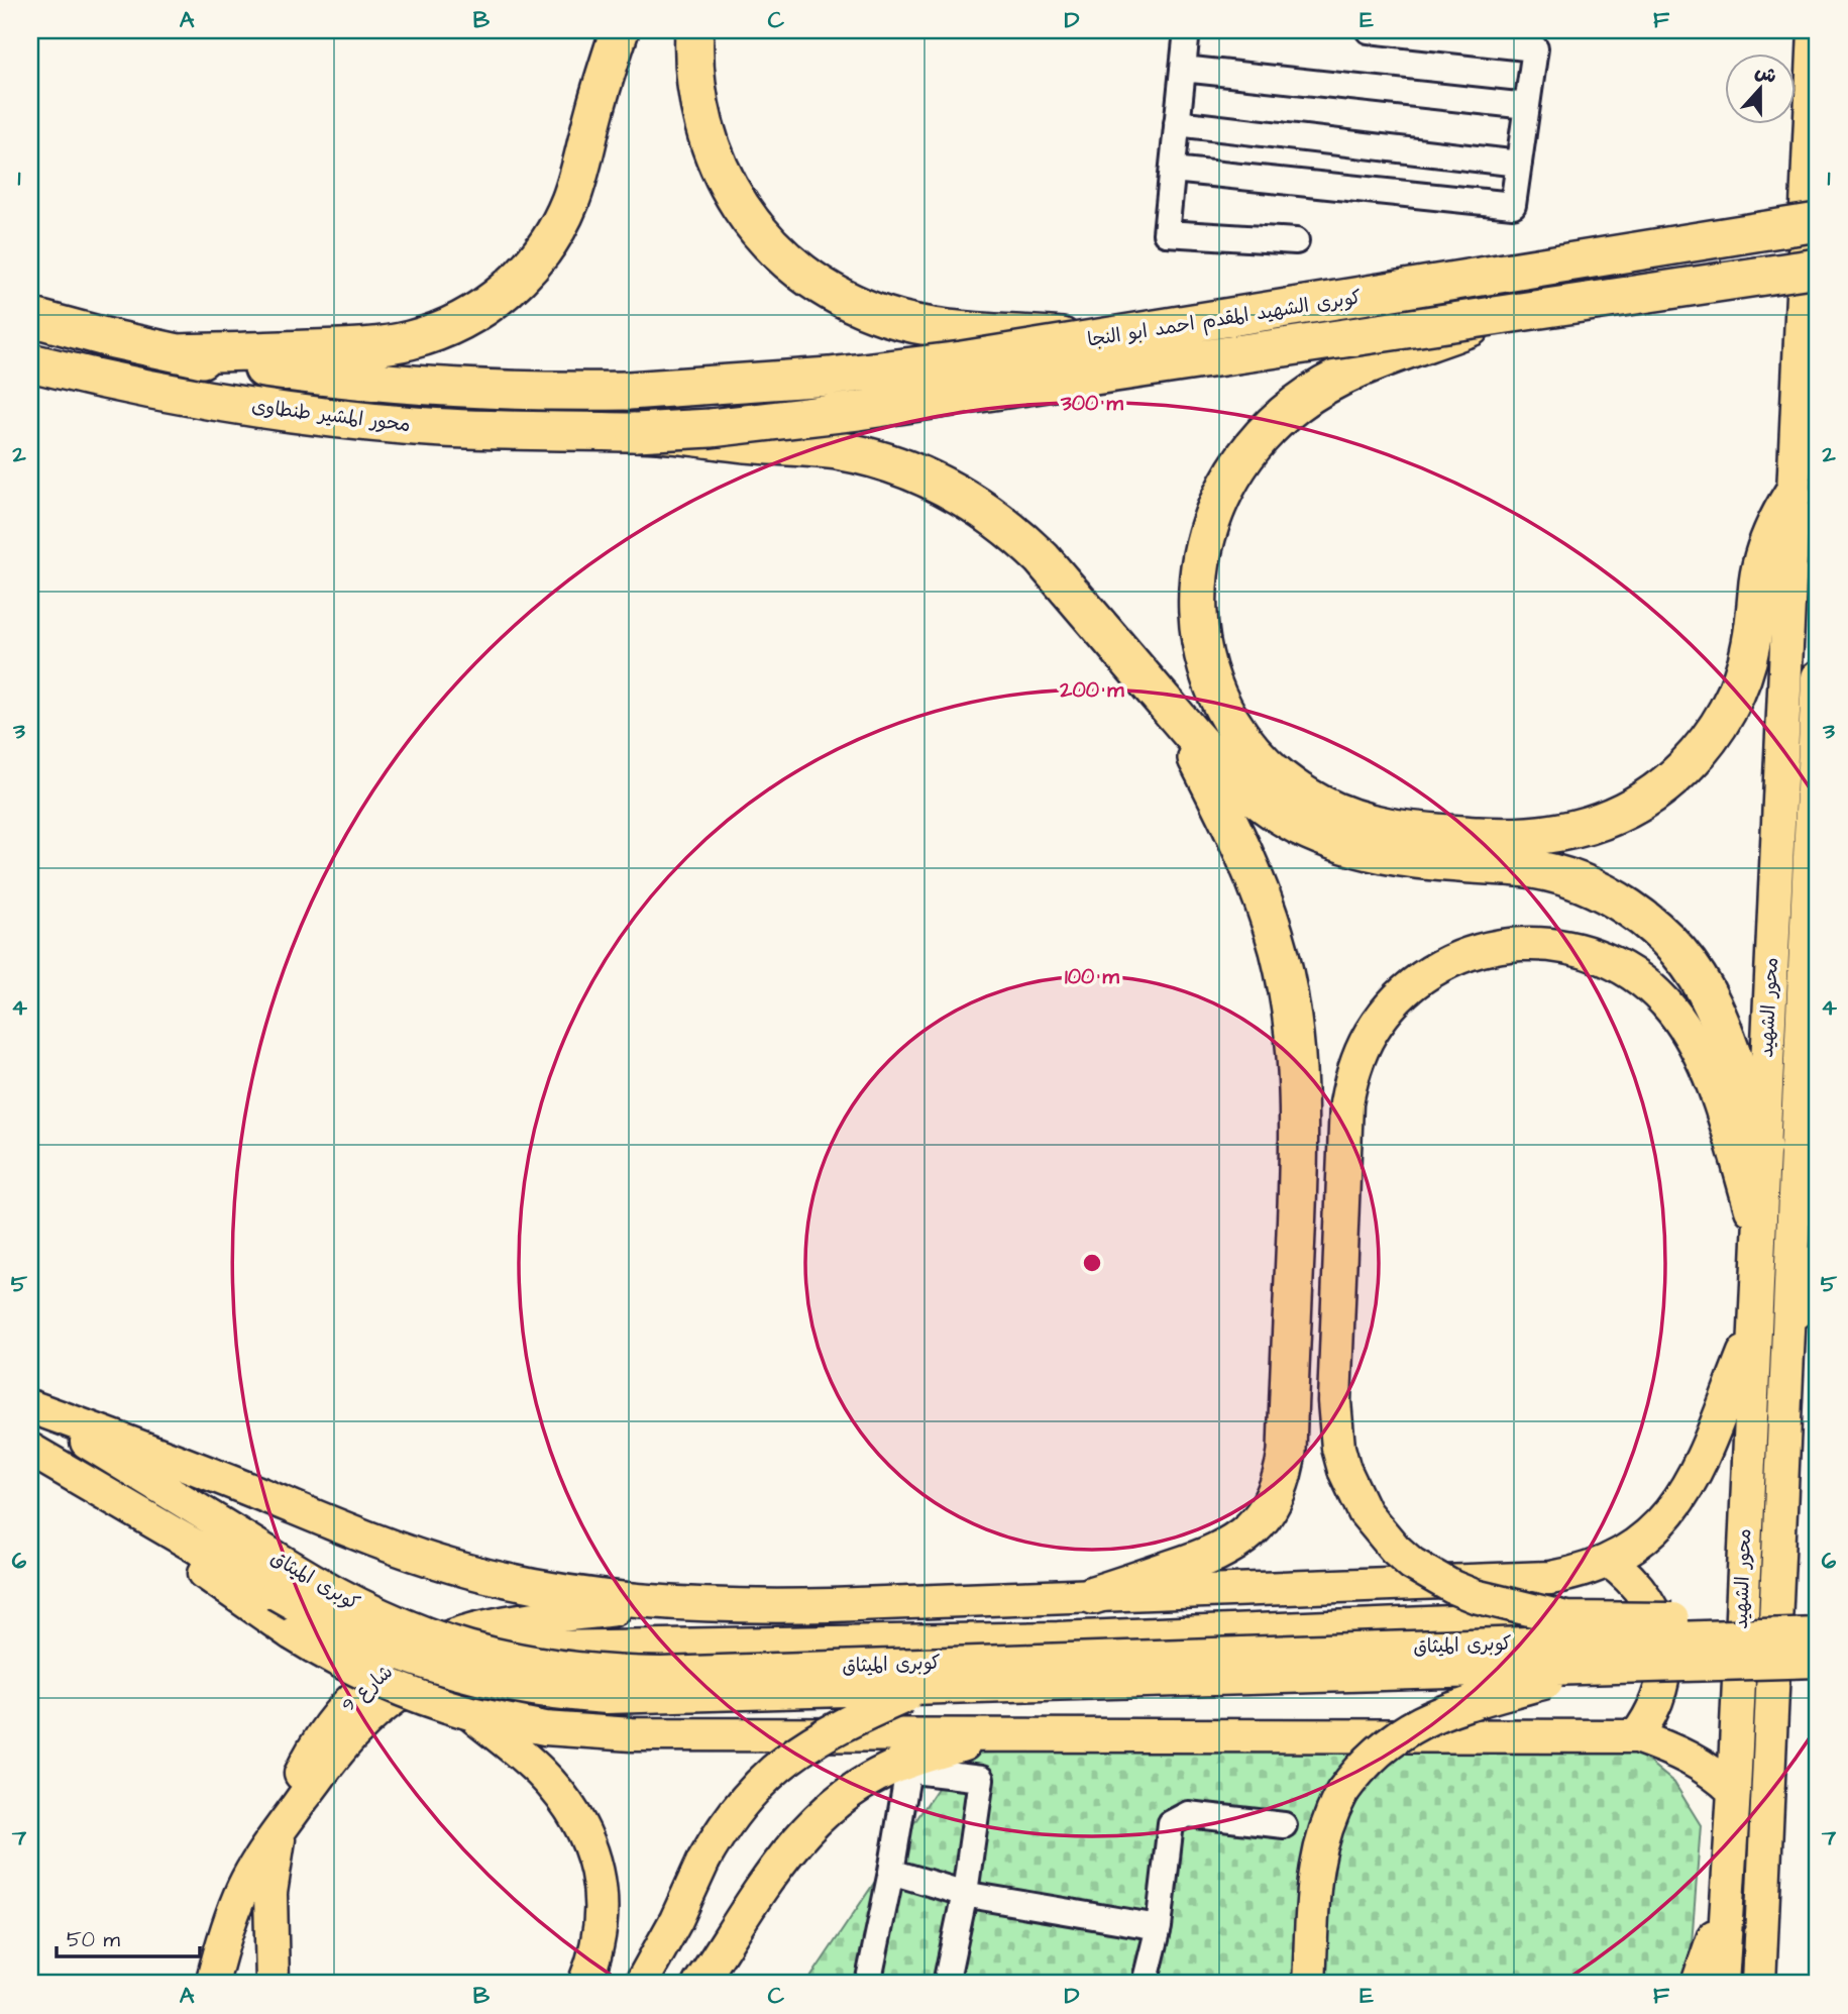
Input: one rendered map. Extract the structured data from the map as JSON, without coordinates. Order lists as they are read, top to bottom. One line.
{"streets":{"highway":["كوبرى الشهيد المقدم احمد ابو النجا","محور المشير طنطاوى"],"main road":["محور الشهيد","كوبرى الميثاق","شارع 9"]},"crossings":[["كوبرى الشهيد المقدم احمد ابو النجا","محور المشير طنطاوى"]],"scale_bar":"50 m","north":"top","grid":{"columns":["A","B","C","D","E","F"],"rows":["1","2","3","4","5","6","7"]},"rings":["300 m","200 m","100 m"]}
